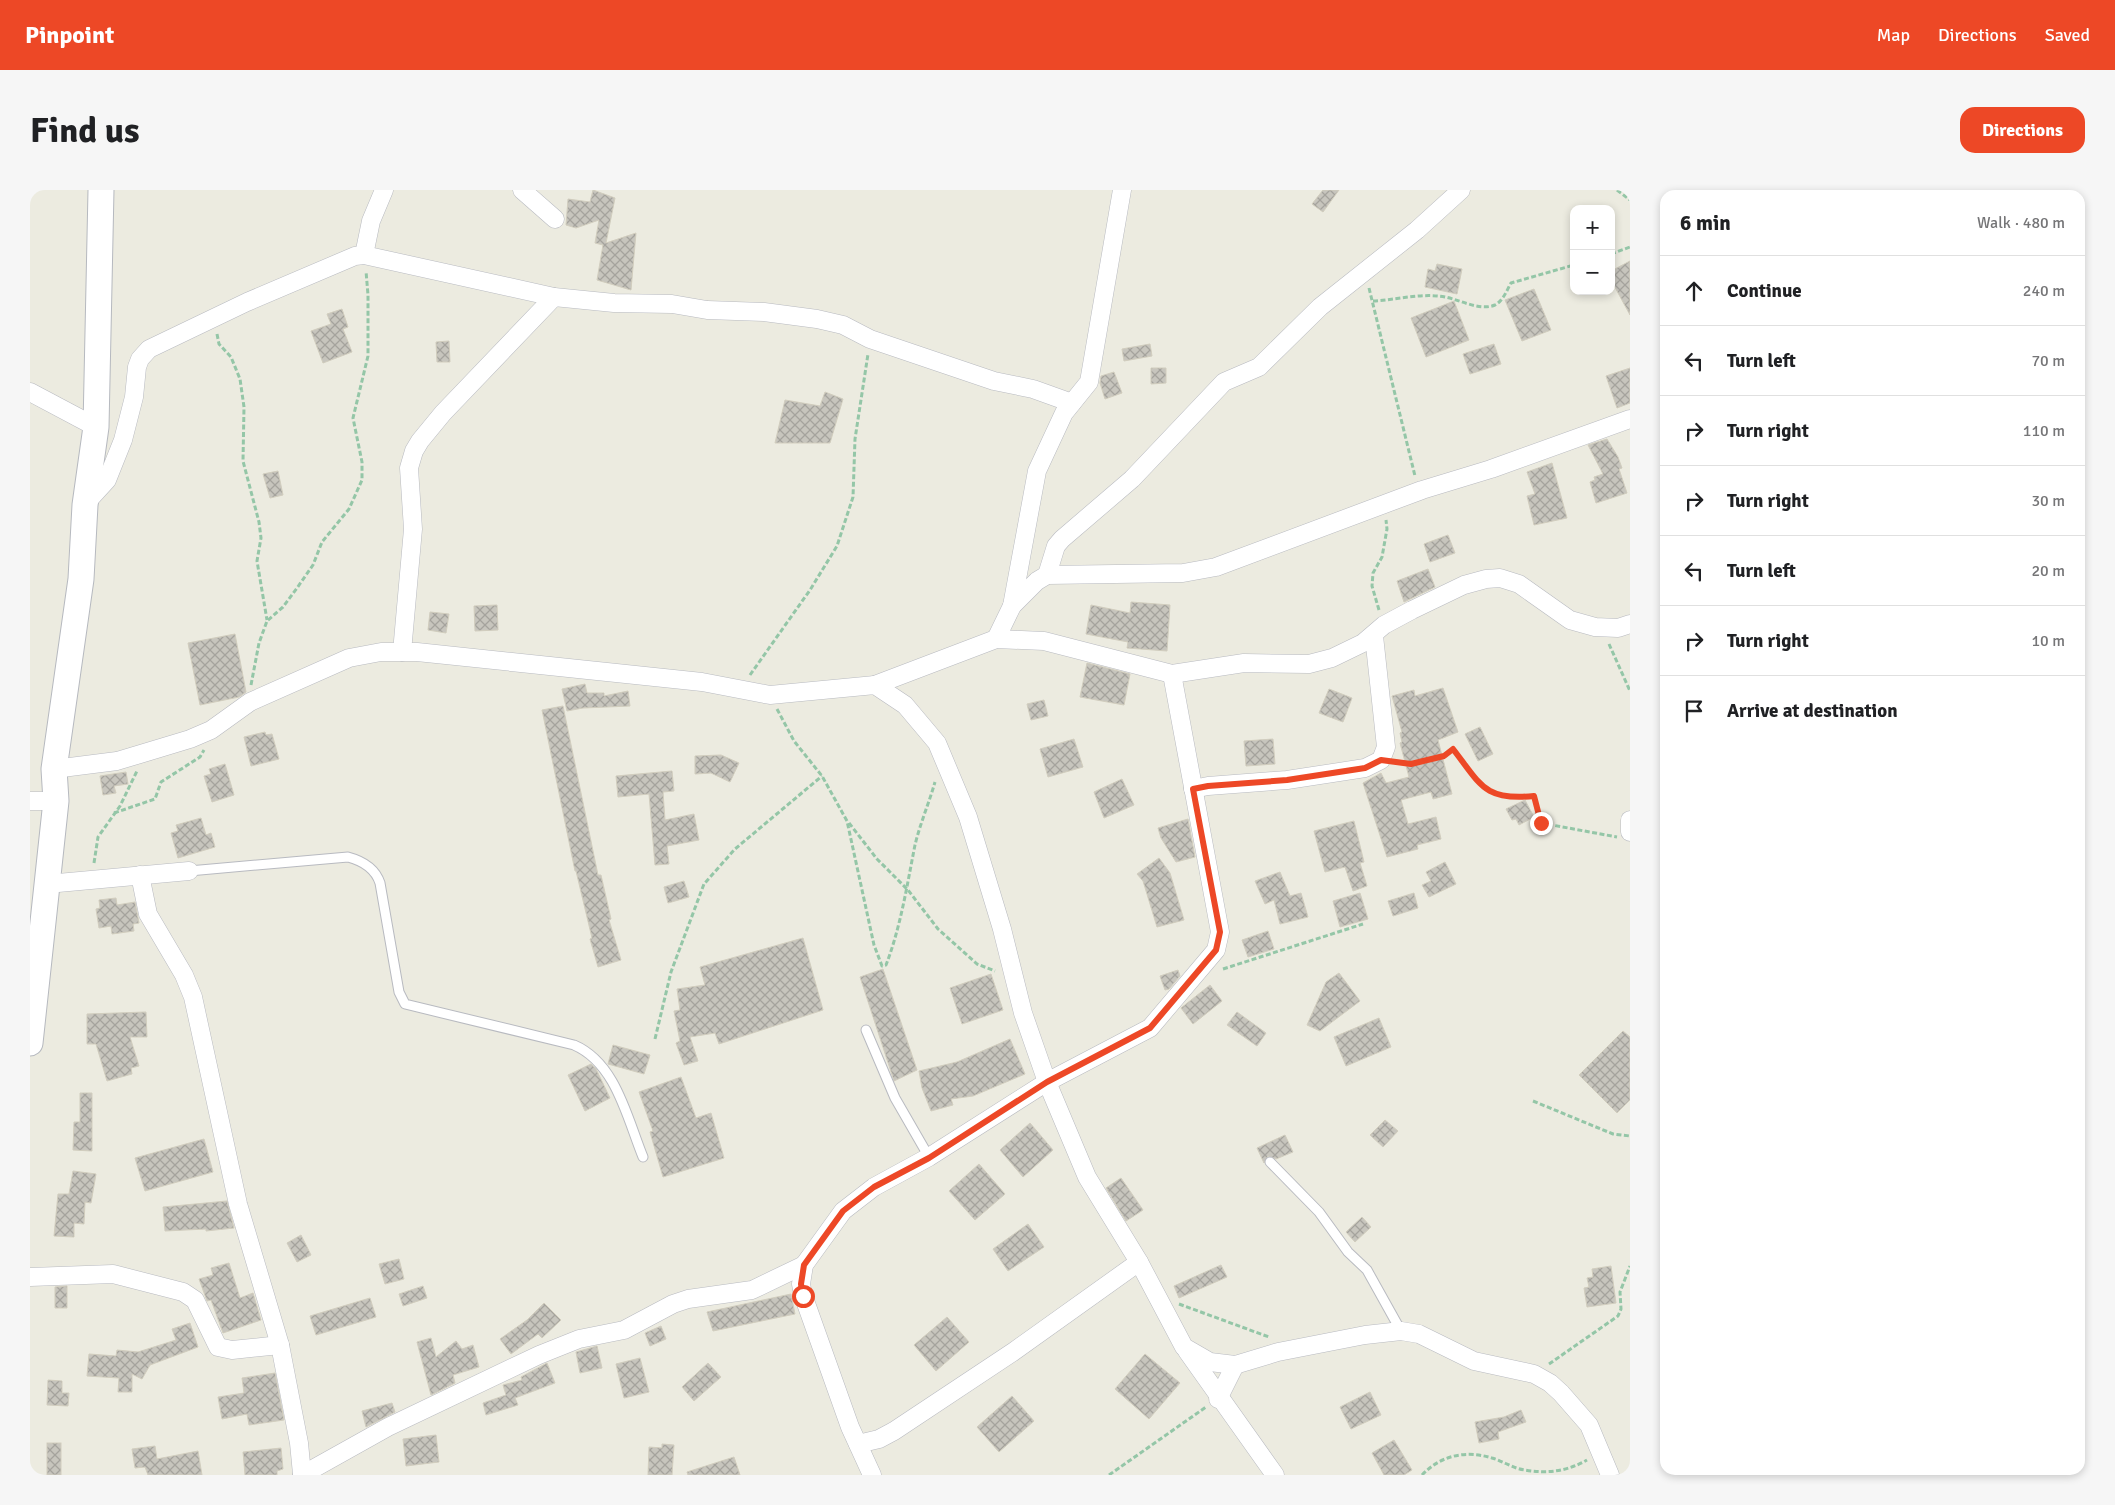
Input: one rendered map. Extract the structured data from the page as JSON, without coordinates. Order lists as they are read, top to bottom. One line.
{"page":{"header":"Pinpoint","nav":["Map","Directions","Saved"],"buttons":"Directions","title":"Find us","heading":["6 min","Walk · 480 m"],"map_buttons":["+","−"],"list":[["Continue","240 m"],["Turn left","70 m"],["Turn right","110 m"],["Turn right","30 m"],["Turn left","20 m"],["Turn right","10 m"],"Arrive at destination"]}}
